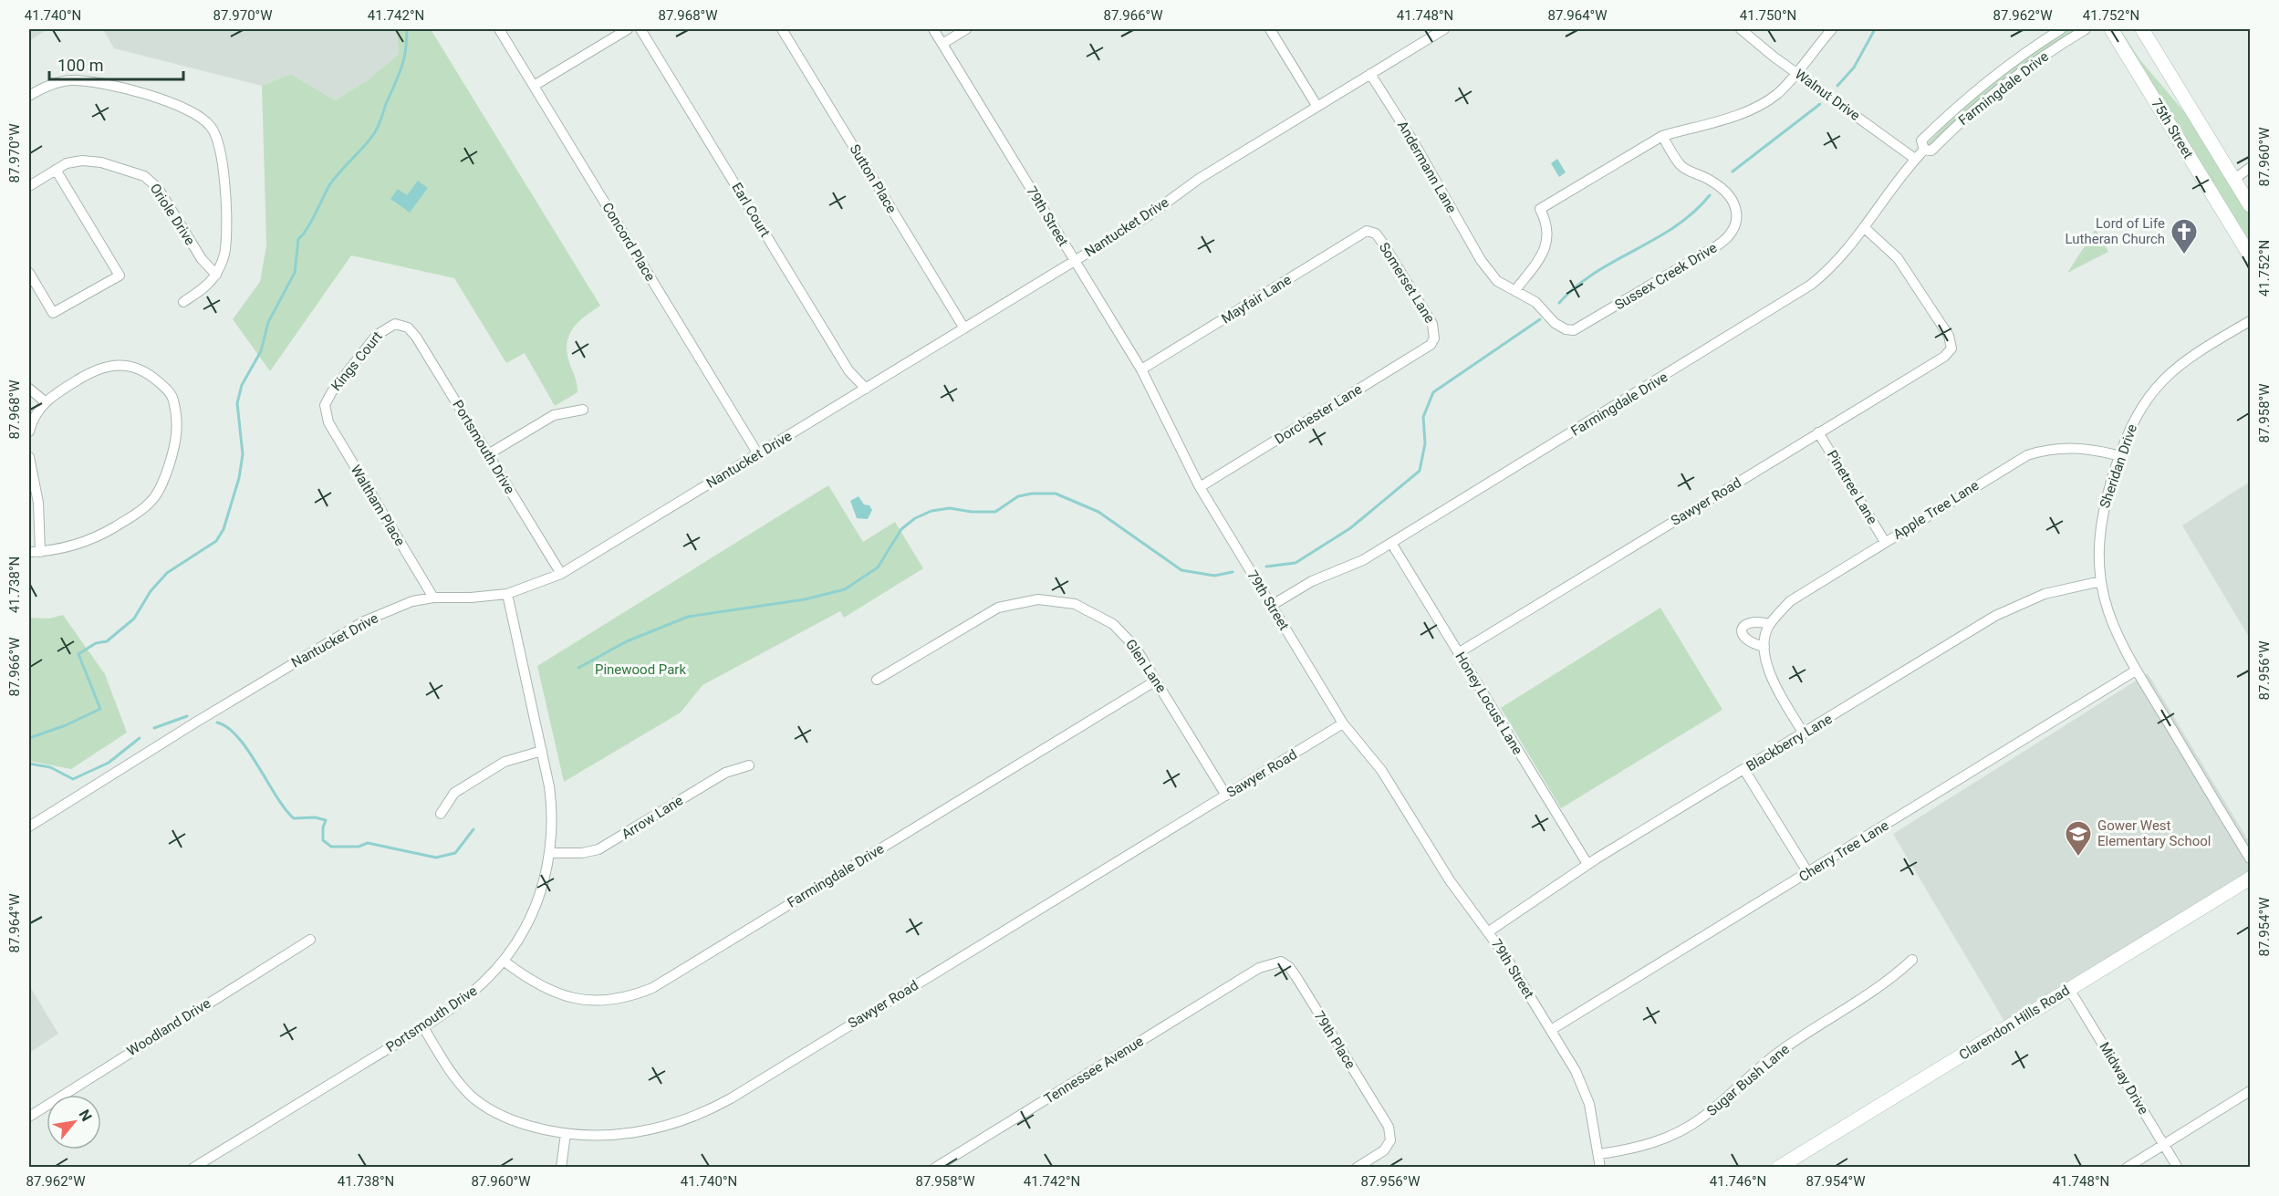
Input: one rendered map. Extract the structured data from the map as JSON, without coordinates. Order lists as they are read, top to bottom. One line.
{"streets":{"street":["Farmingdale Drive","Walnut Drive","75th Street","Andermann Lane","Sutton Place","Earl Court","Oriole Drive","79th Street","Nantucket Drive","Concord Place","Sussex Creek Drive","Somerset Lane","Mayfair Lane","Kings Court","Dorchester Lane","Portsmouth Drive","Sheridan Drive","Pinetree Lane","Sawyer Road","Waltham Place","Apple Tree Lane","Glen Lane","Honey Locust Lane","Blackberry Lane","Arrow Lane","Cherry Tree Lane","Clarendon Hills Road","Woodland Drive","79th Place","Tennessee Avenue","Midway Drive","Sugar Bush Lane"]},"crossings":[["Farmingdale Drive","Walnut Drive"],["Farmingdale Drive","79th Street"],["Farmingdale Drive","Portsmouth Drive"],["Farmingdale Drive","Sawyer Road"],["Farmingdale Drive","Glen Lane"],["Farmingdale Drive","Honey Locust Lane"],["Andermann Lane","Nantucket Drive"],["Andermann Lane","Sussex Creek Drive"],["Sutton Place","Nantucket Drive"],["Earl Court","Nantucket Drive"],["79th Street","Nantucket Drive"],["79th Street","Mayfair Lane"],["79th Street","Dorchester Lane"],["79th Street","Sawyer Road"],["79th Street","Blackberry Lane"],["79th Street","Cherry Tree Lane"],["79th Street","Sugar Bush Lane"],["Nantucket Drive","Concord Place"],["Nantucket Drive","Portsmouth Drive"],["Nantucket Drive","Waltham Place"],["Somerset Lane","Mayfair Lane"],["Somerset Lane","Dorchester Lane"],["Kings Court","Portsmouth Drive"],["Kings Court","Waltham Place"],["Portsmouth Drive","Sawyer Road"],["Portsmouth Drive","Arrow Lane"],["Sheridan Drive","Apple Tree Lane"],["Sheridan Drive","Blackberry Lane"],["Sheridan Drive","Cherry Tree Lane"],["Pinetree Lane","Sawyer Road"],["Pinetree Lane","Apple Tree Lane"],["Sawyer Road","Glen Lane"],["Sawyer Road","Honey Locust Lane"],["Honey Locust Lane","Blackberry Lane"],["Clarendon Hills Road","Midway Drive"],["79th Place","Tennessee Avenue"]],"parks":["Pinewood Park"],"places":{"church":["Lord of Life Lutheran Church"],"school or university":["Gower West Elementary School"]},"scale_bar":"100 m","north":"top right","coordinates":["41.740°N","87.970°W","41.742°N","87.968°W","87.966°W","41.748°N","87.964°W","41.750°N","87.962°W","41.752°N","87.960°W","87.958°W","41.738°N","87.956°W","87.954°W","41.746°N"]}
